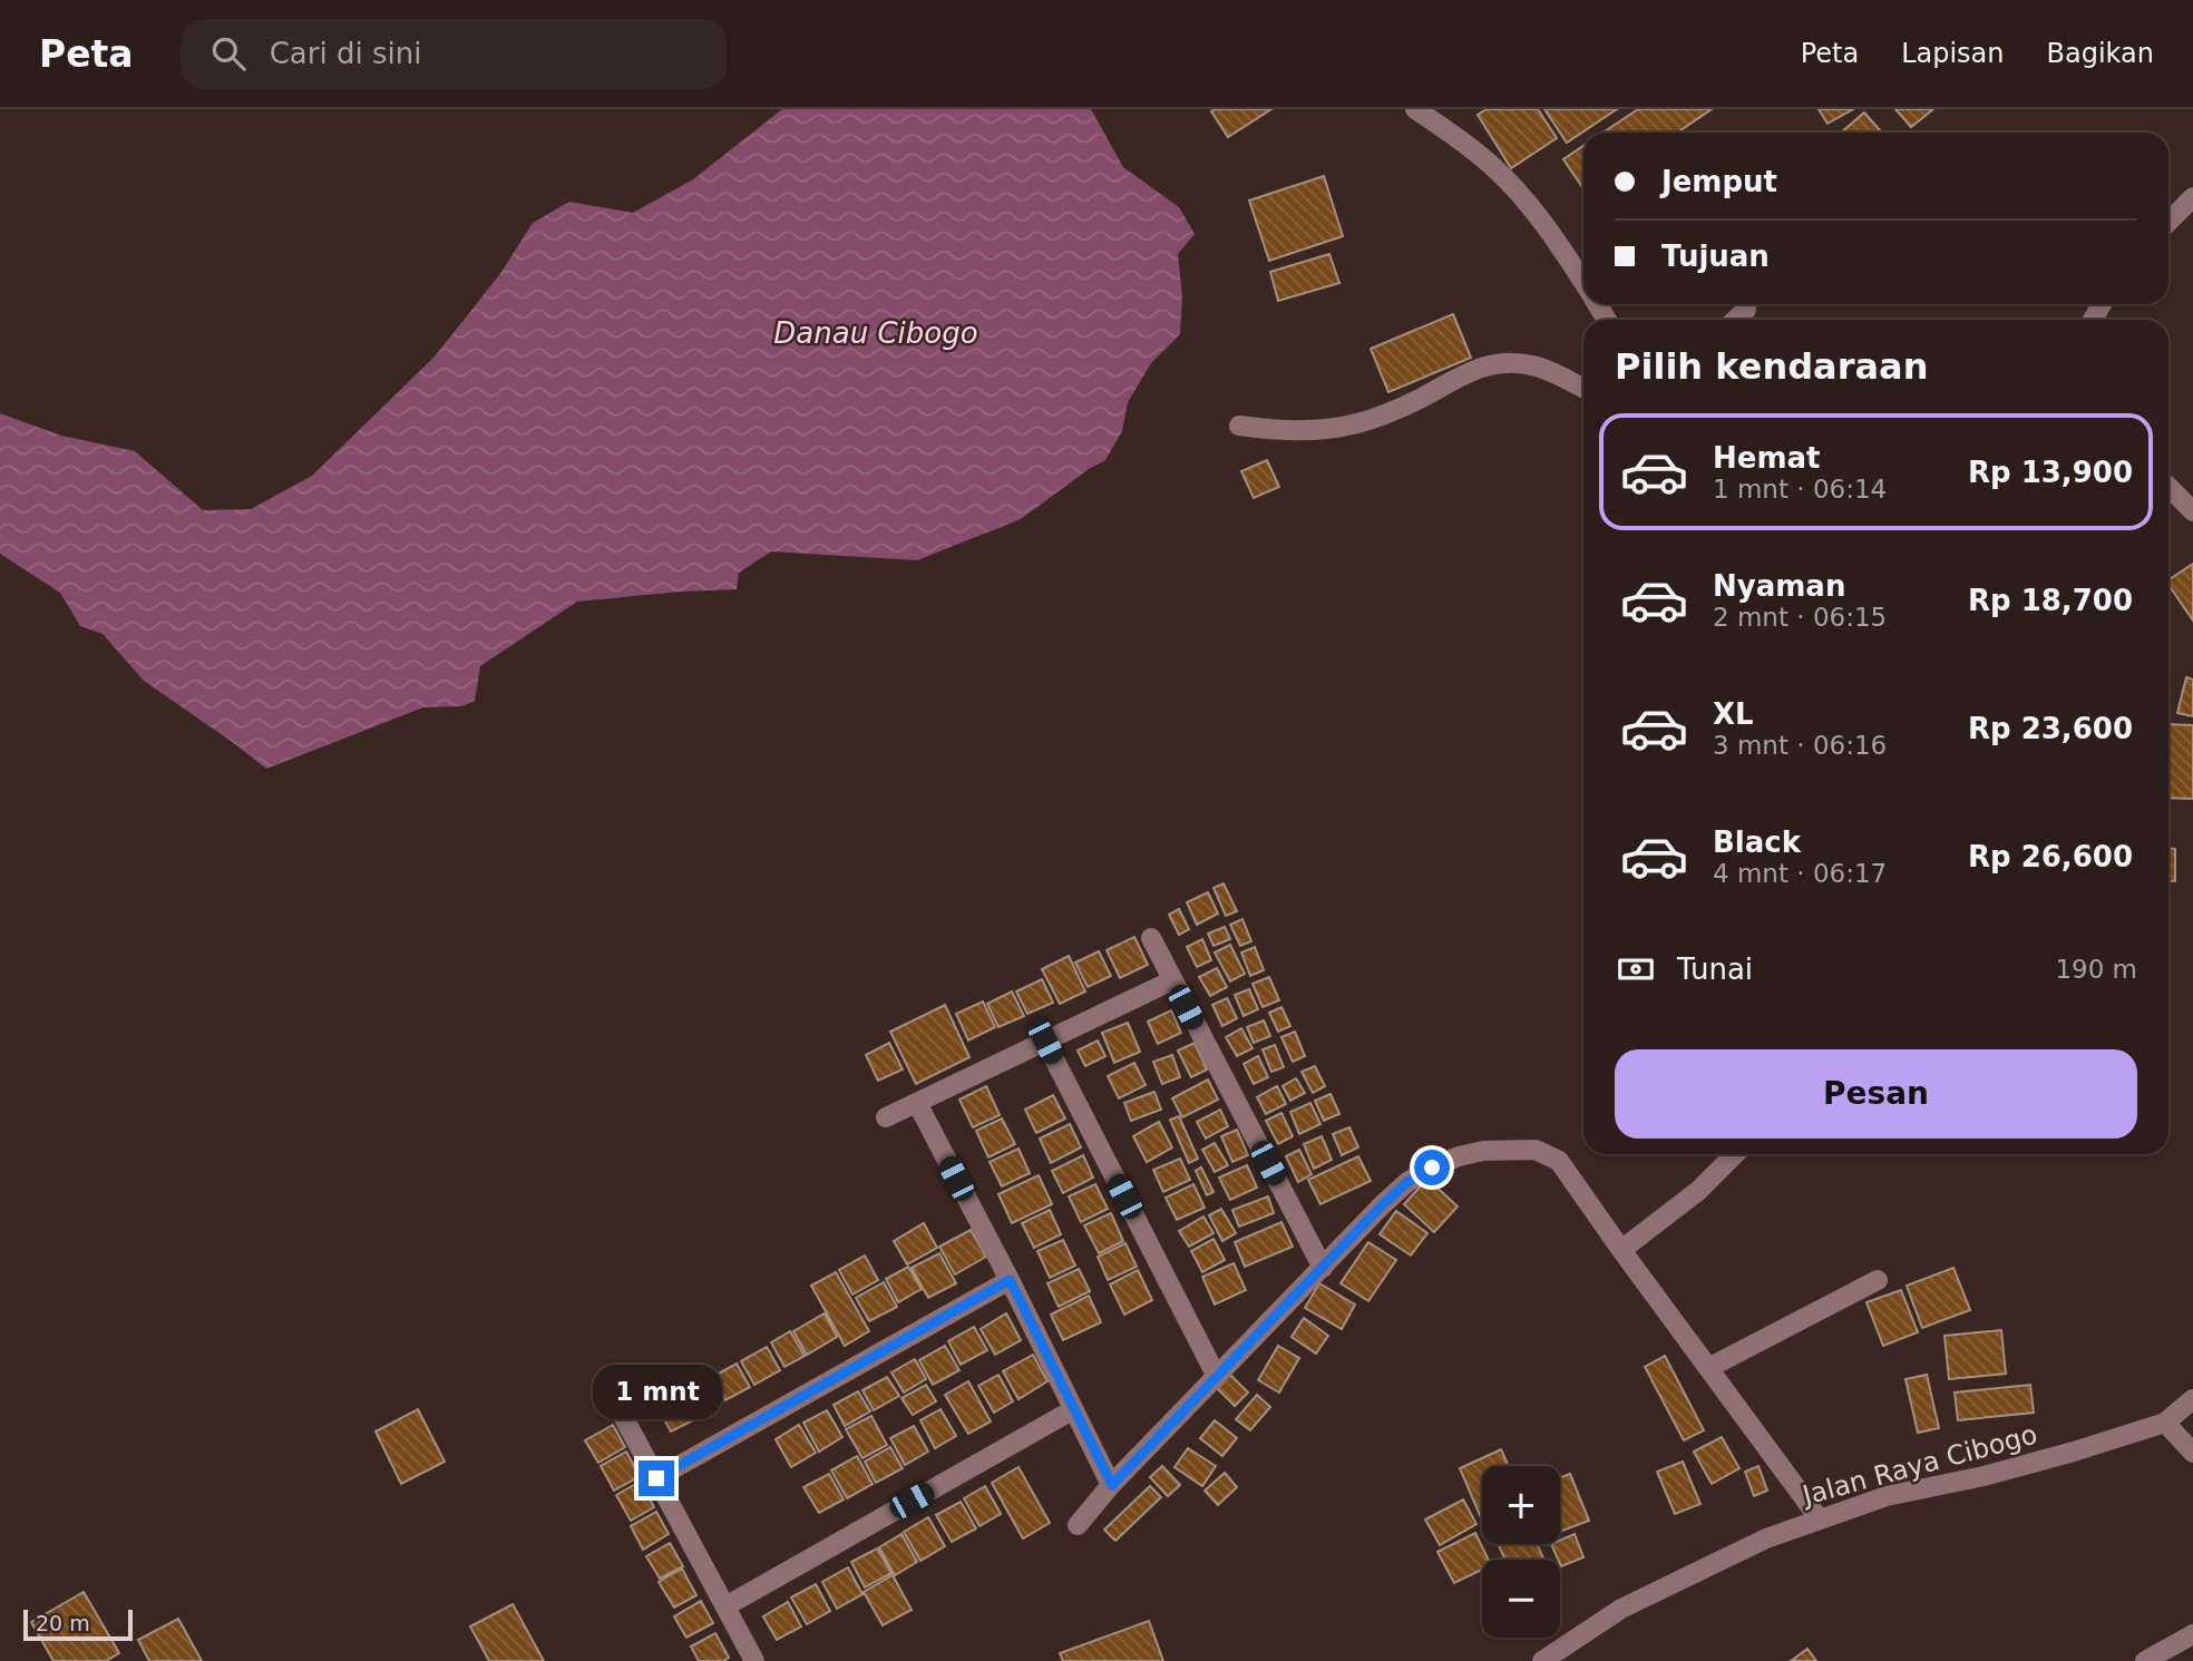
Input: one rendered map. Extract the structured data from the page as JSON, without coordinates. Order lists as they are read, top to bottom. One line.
{"streets":{"street":["Jalan Raya Cibogo"]},"water":["Danau Cibogo"],"scale_bar":"20 m","page":{"header":"Peta","search":"Cari di sini","nav":["Peta","Lapisan","Bagikan"],"banner":["Jemput","Tujuan"],"heading":"Pilih kendaraan","list":[{"name":"Hemat","note":"1 mnt · 06:14","value":"Rp 13,900"},{"name":"Nyaman","note":"2 mnt · 06:15","value":"Rp 18,700"},{"name":"XL","note":"3 mnt · 06:16","value":"Rp 23,600"},{"name":"Black","note":"4 mnt · 06:17","value":"Rp 26,600"}],"pay":["Tunai","190 m"],"buttons":"Pesan","bubble":"1 mnt","map_buttons":["+","−"],"scale":"20 m"}}
